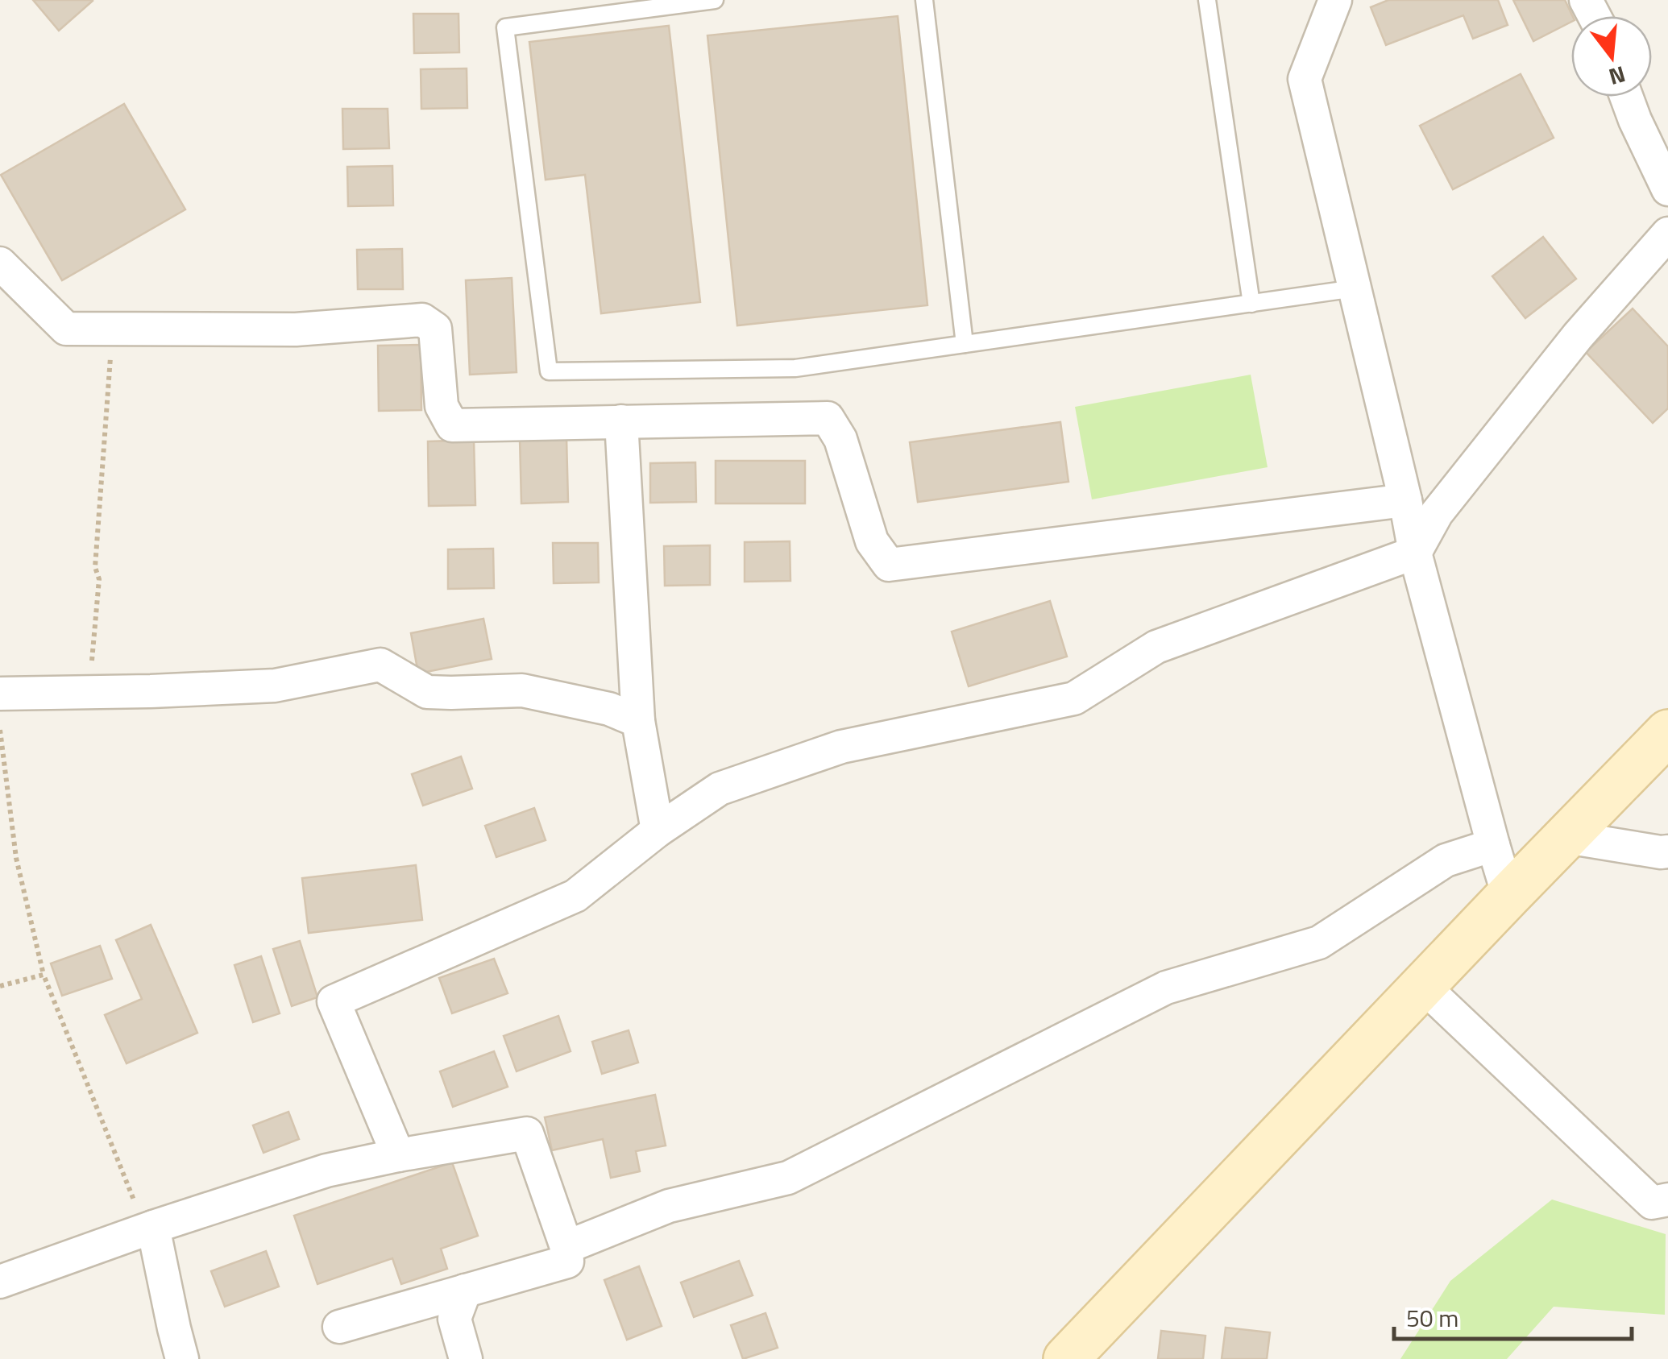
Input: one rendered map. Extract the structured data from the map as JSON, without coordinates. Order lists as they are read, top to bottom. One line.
{"scale_bar":"50 m","north":"bottom"}
